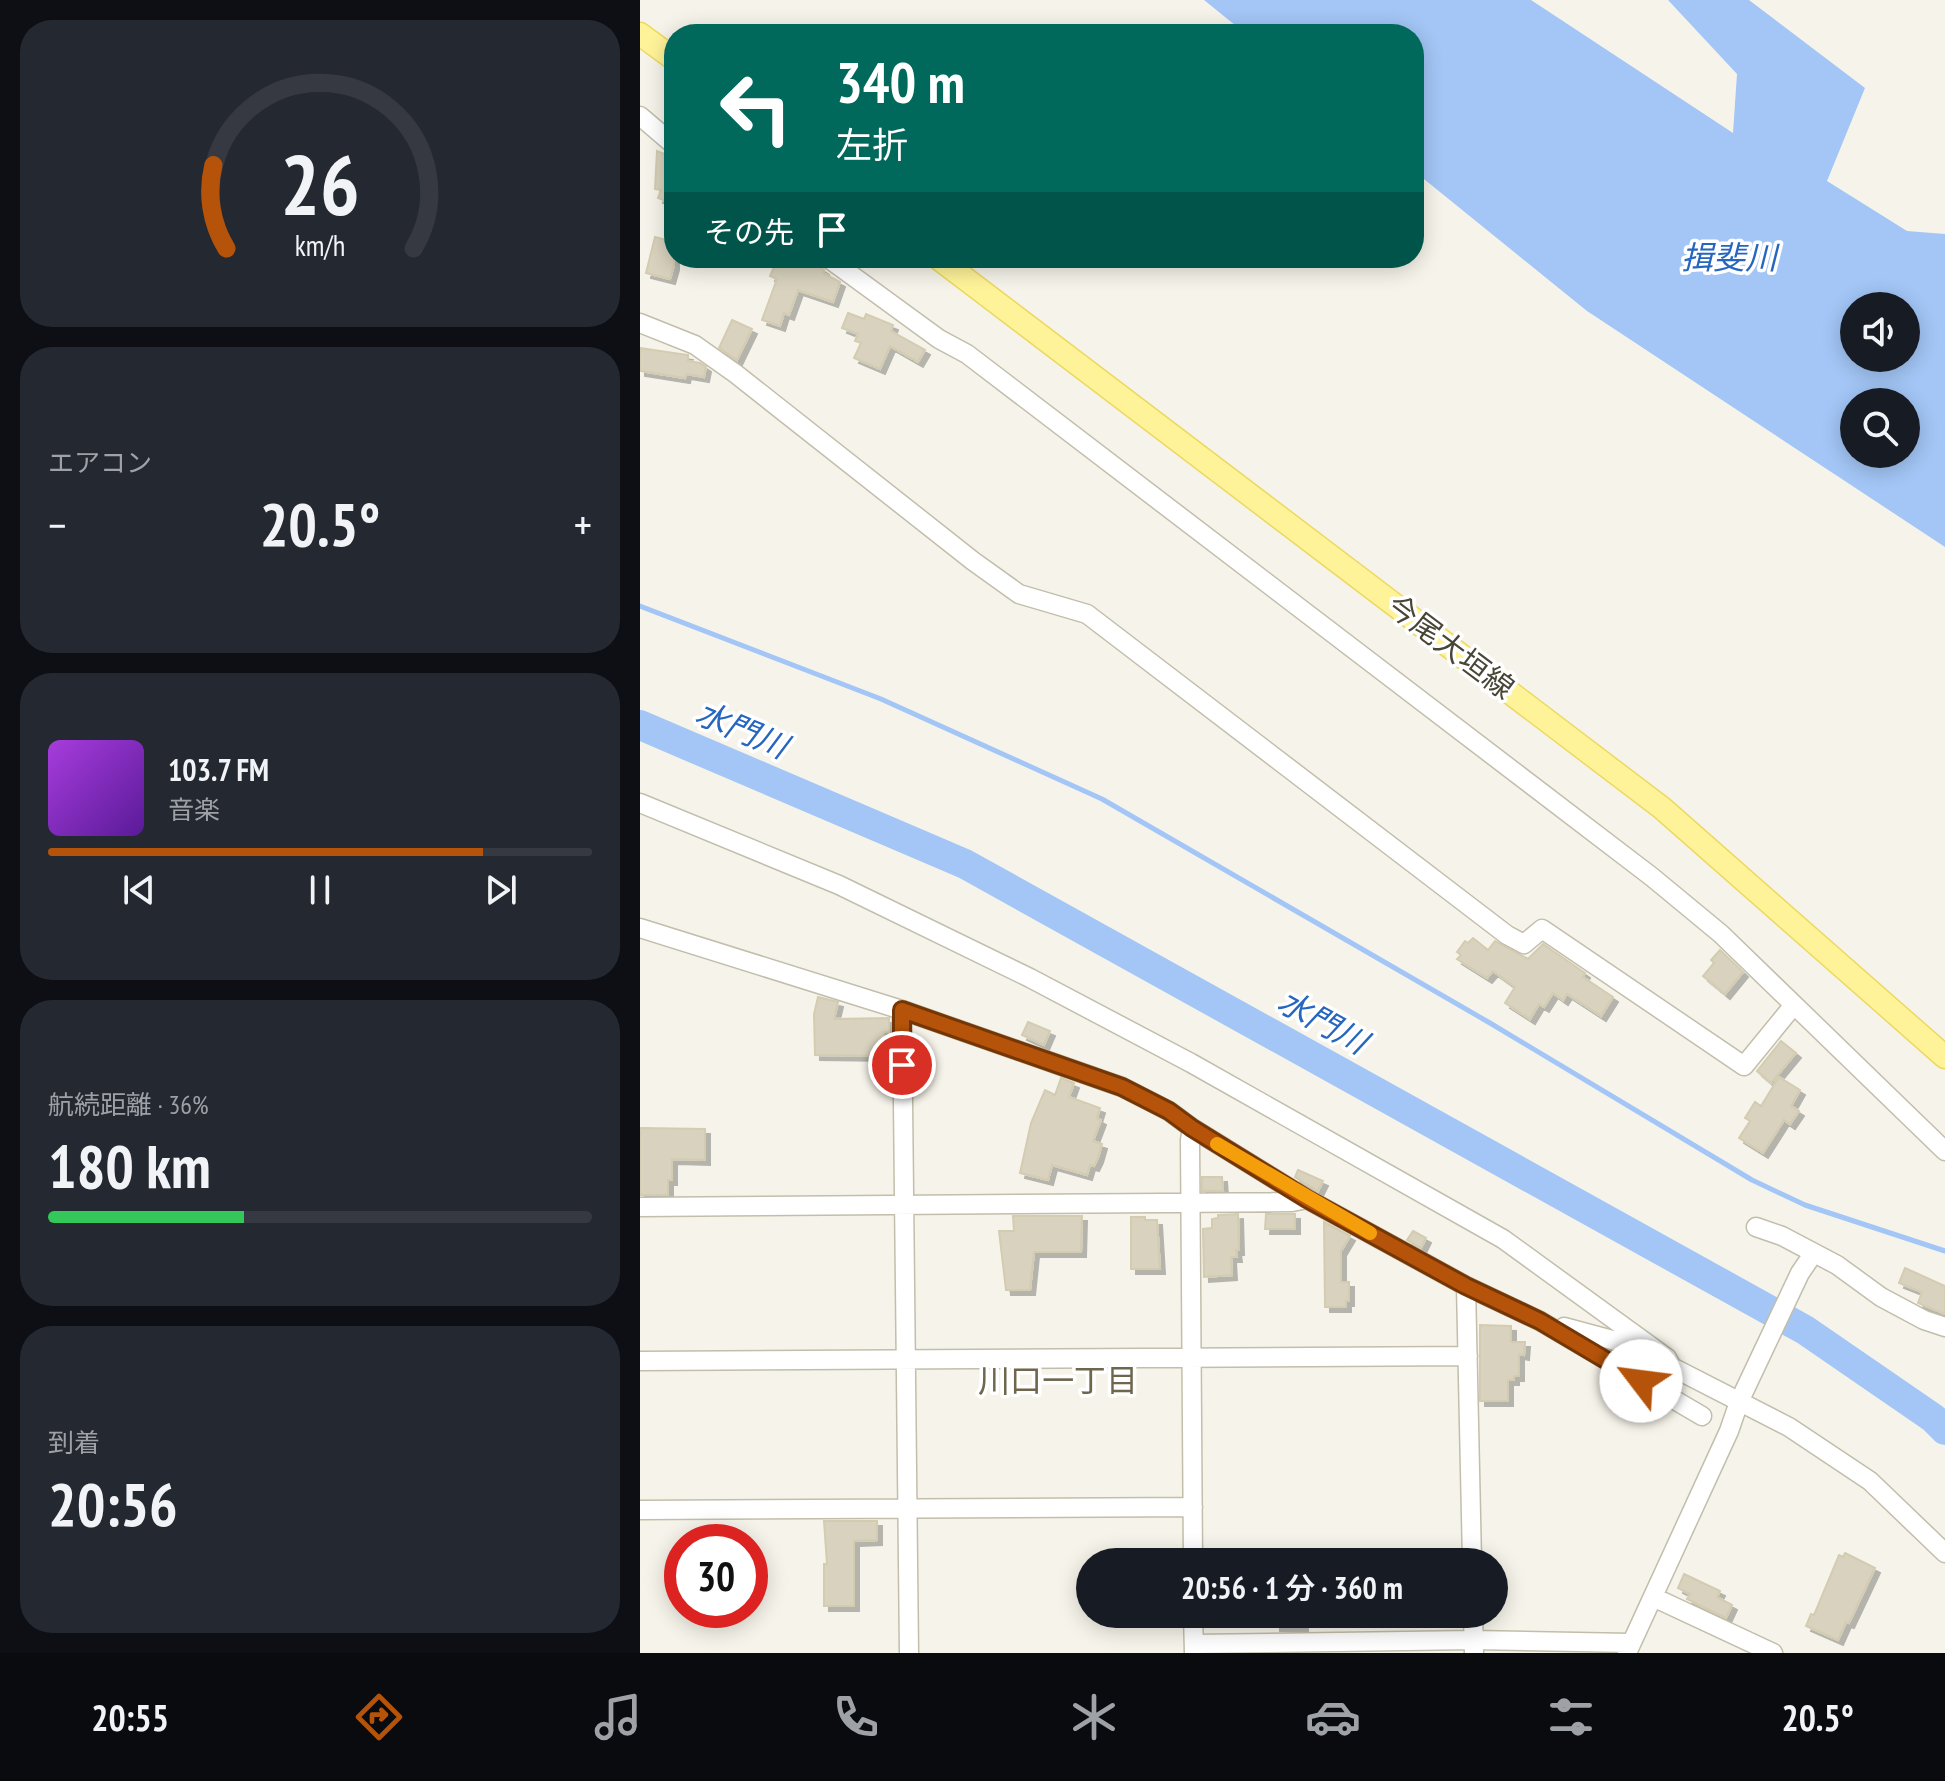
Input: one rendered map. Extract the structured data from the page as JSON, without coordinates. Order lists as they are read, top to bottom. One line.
{"streets":{"main road":["今尾大垣線"]},"districts":["川口一丁目"],"water":["揖斐川","水門川"],"page":{"turn":["340 m","左折"],"then":"その先","tile":["エアコン",["航続距離 · 36%","180 km"],["到着","20:56"]],"heat":["−","20.5°","+"],"song":["103.7 FM","音楽"],"limit":"30","trip":"20:56 · 1 分 · 360 m","tabs":["20:55","20.5°"],"gauge":["26","km/h"]}}
